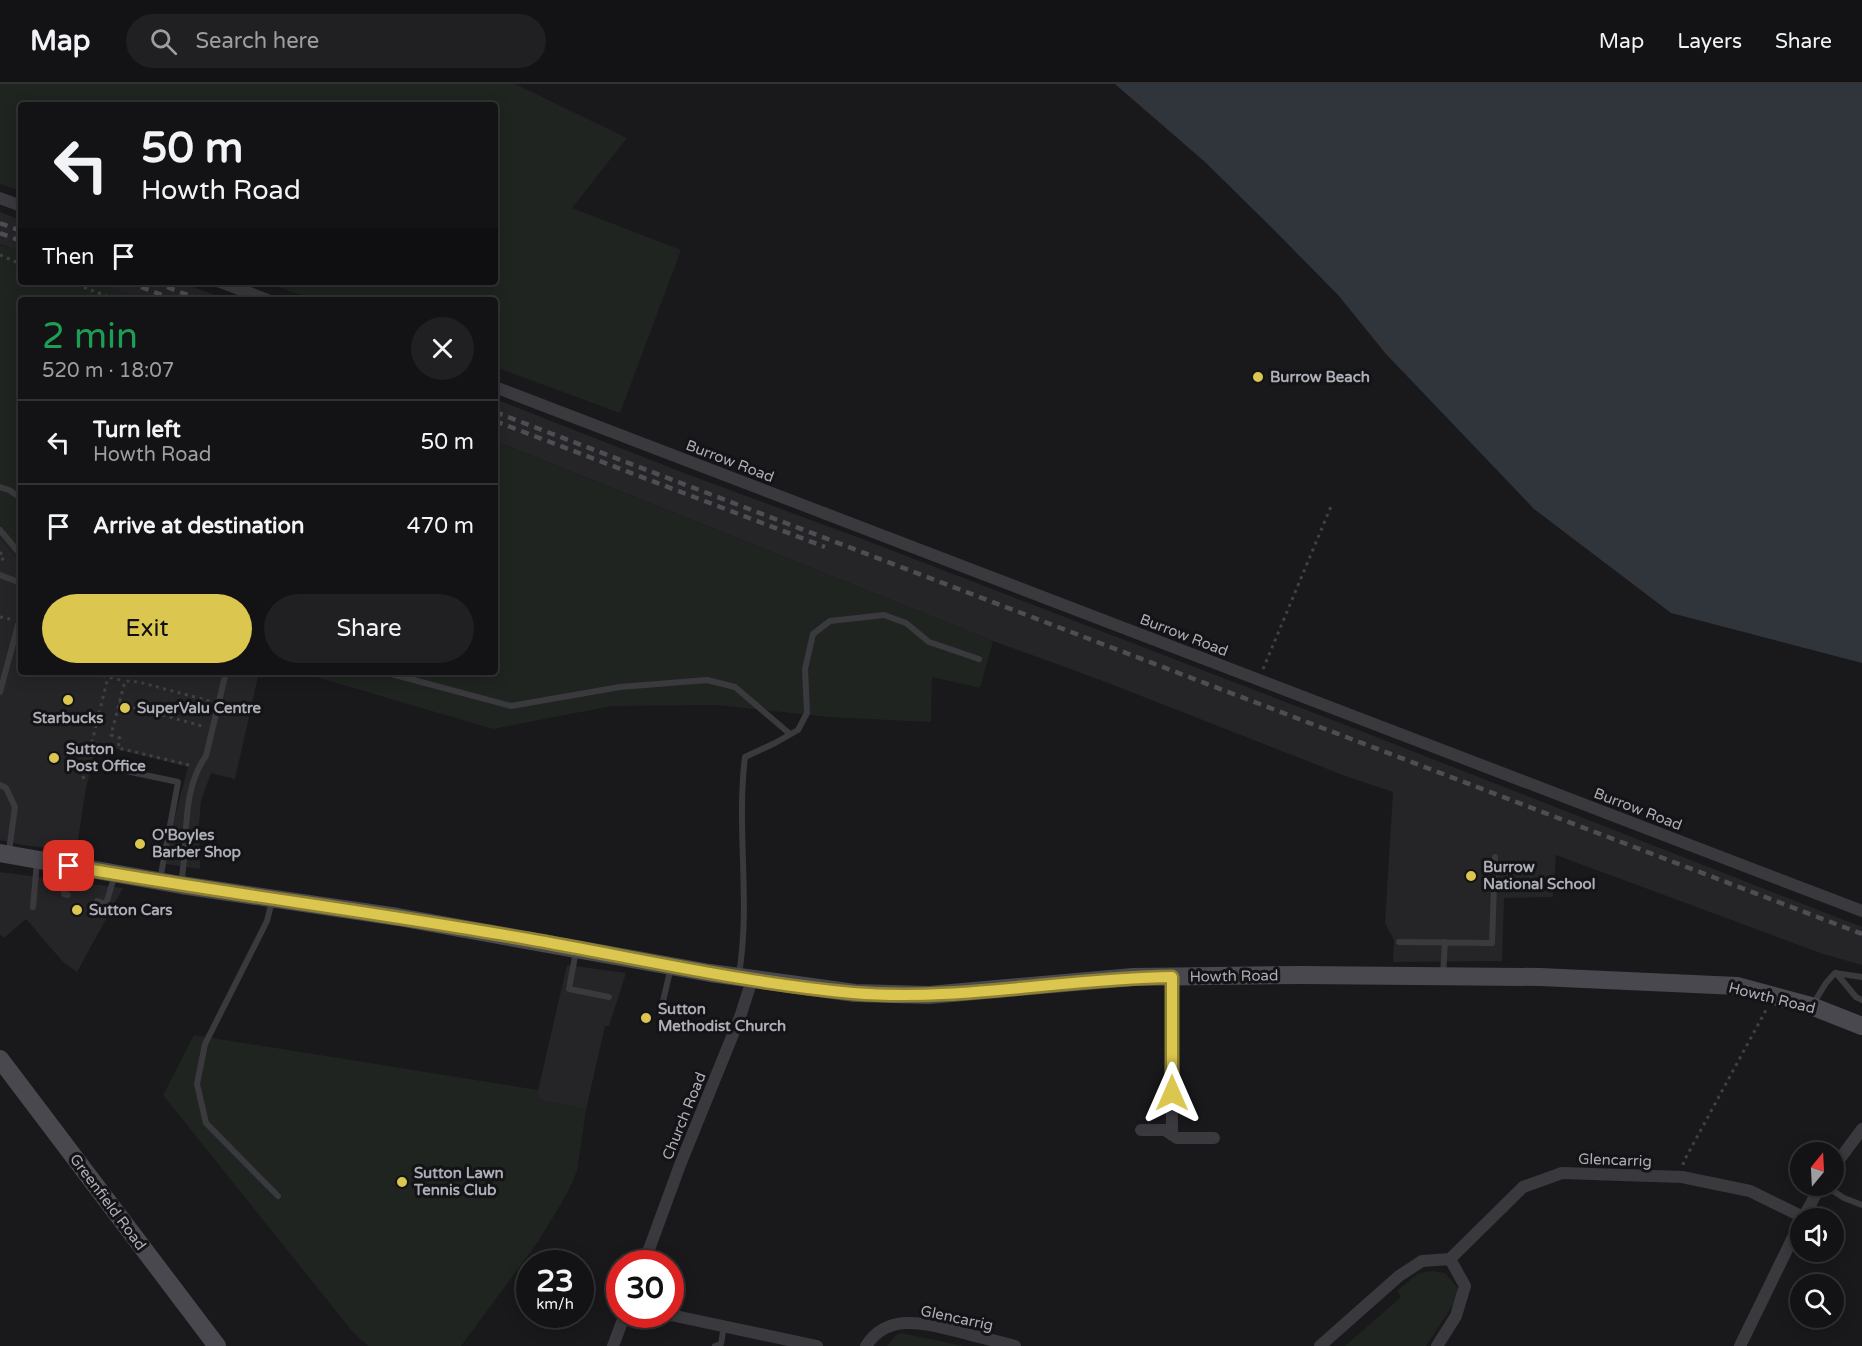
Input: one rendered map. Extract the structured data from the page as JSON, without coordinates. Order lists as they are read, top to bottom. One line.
{"streets":{"main road":["Howth Road","Greenfield Road"],"street":["Burrow Road","Church Road","Glencarrig"]},"crossings":[["Howth Road","Church Road"]],"places":["Burrow Beach","Starbucks","SuperValu Centre","Sutton Post Office","O'Boyles Barber Shop","Burrow National School","Sutton Cars","Sutton Methodist Church","Sutton Lawn Tennis Club"],"north":"top","page":{"header":"Map","search":"Search here","nav":["Map","Layers","Share"],"turn":["50 m","Howth Road"],"then":"Then","heading":["2 min","520 m · 18:07"],"list":[{"name":"Turn left","note":"Howth Road","value":"50 m"},{"name":"Arrive at destination","value":"470 m"}],"buttons":["Exit","Share"],"speed":"23 km/h","limit":"30"}}
